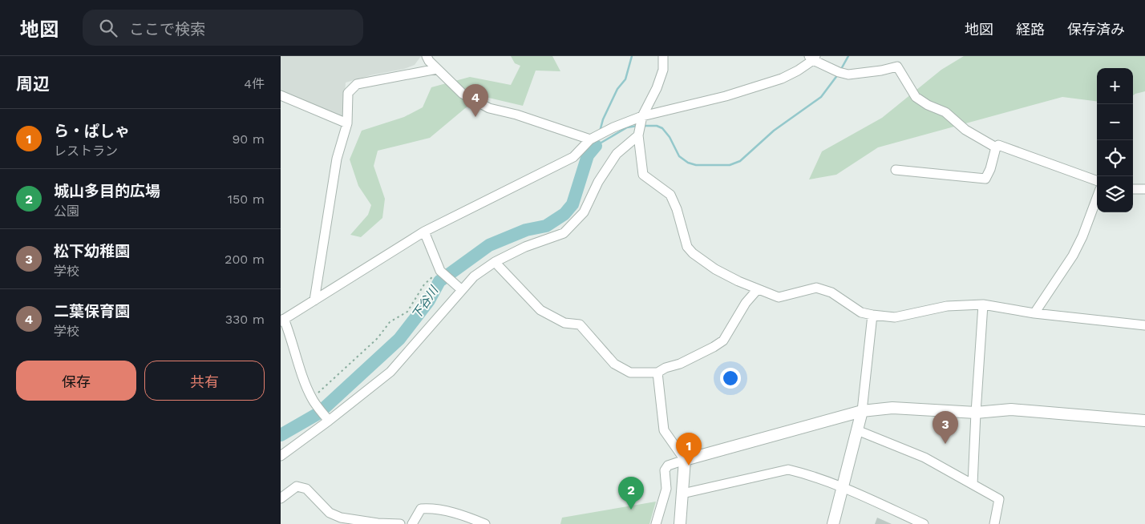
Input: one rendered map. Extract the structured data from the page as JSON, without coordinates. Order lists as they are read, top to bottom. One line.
{"water":["下谷川"],"page":{"header":"地図","search":"ここで検索","nav":["地図","経路","保存済み"],"heading":["周辺","4件"],"map_buttons":["+","−"],"pins":["4","3","1","2"],"list":[{"mark":"1","name":"ら・ぱしゃ","note":"レストラン","value":"90 m"},{"mark":"2","name":"城山多目的広場","note":"公園","value":"150 m"},{"mark":"3","name":"松下幼稚園","note":"学校","value":"200 m"},{"mark":"4","name":"二葉保育園","note":"学校","value":"330 m"}],"buttons":["保存","共有"]}}
